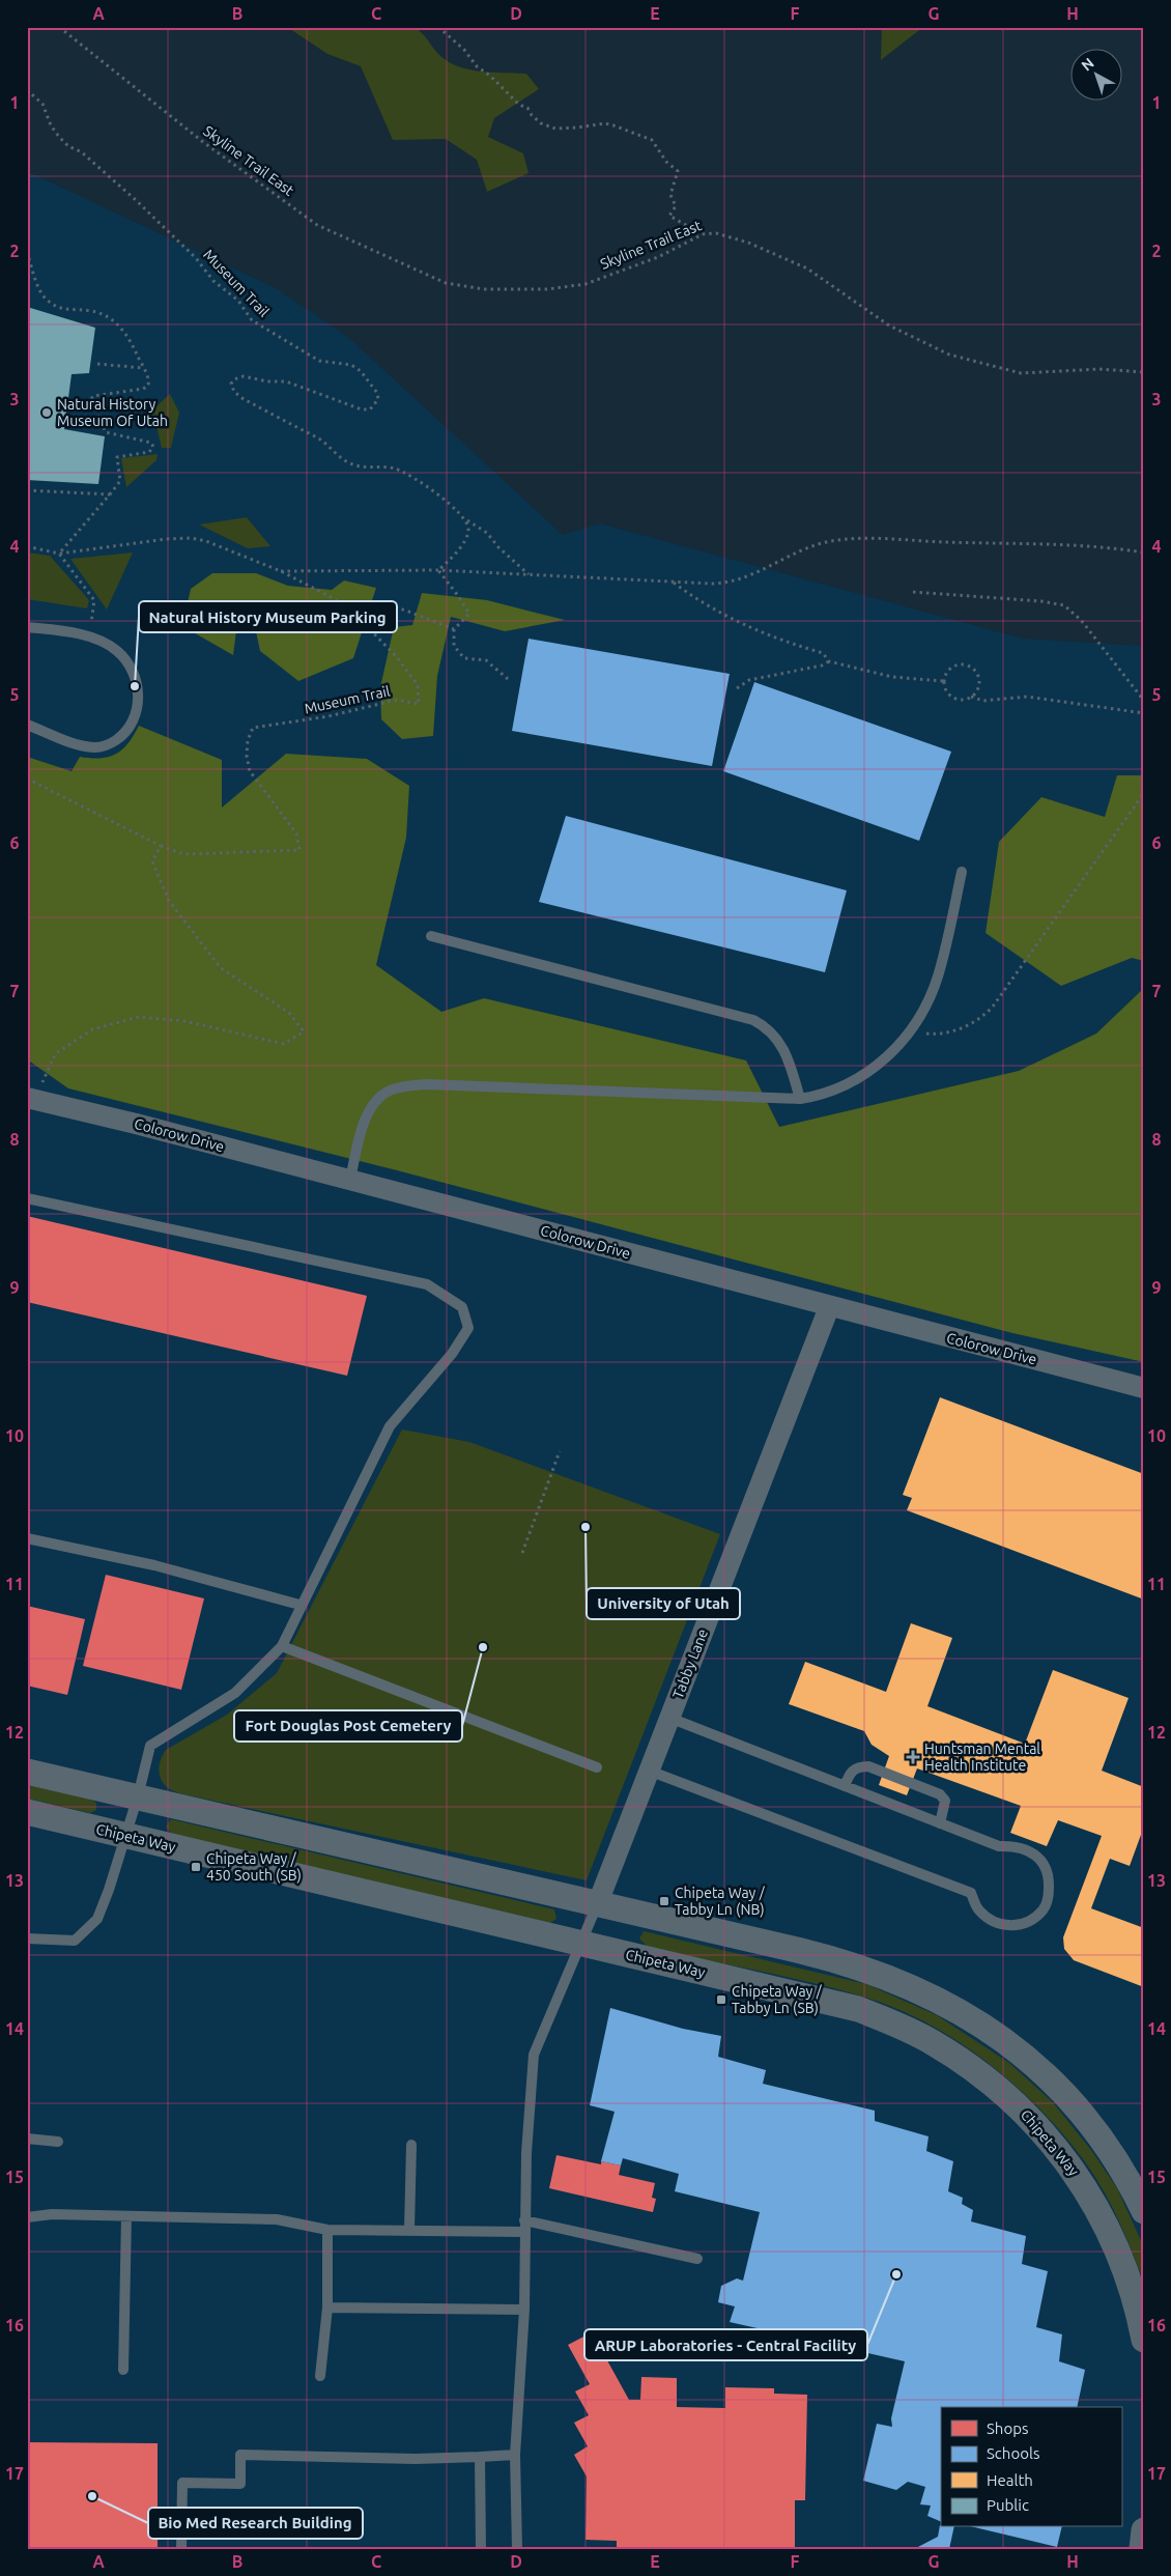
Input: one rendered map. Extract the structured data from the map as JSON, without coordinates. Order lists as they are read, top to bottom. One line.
{"streets":{"street":["Colorow Drive","Tabby Lane","Chipeta Way"],"path":["Skyline Trail East","Museum Trail"]},"crossings":[["Colorow Drive","Tabby Lane"]],"places":{"other":["Natural History Museum Of Utah","Natural History Museum Parking","University of Utah","Fort Douglas Post Cemetery","ARUP Laboratories - Central Facility","Bio Med Research Building"],"health":["Huntsman Mental Health Institute"],"transit":["Chipeta Way / 450 South (SB)","Chipeta Way / Tabby Ln (NB)","Chipeta Way / Tabby Ln (SB)"]},"legend":["Shops","Schools","Health","Public"],"north":"top left","grid":{"columns":["A","B","C","D","E","F","G","H"],"rows":["1","2","3","4","5","6","7","8","9","10","11","12","13","14","15","16","17"]}}
